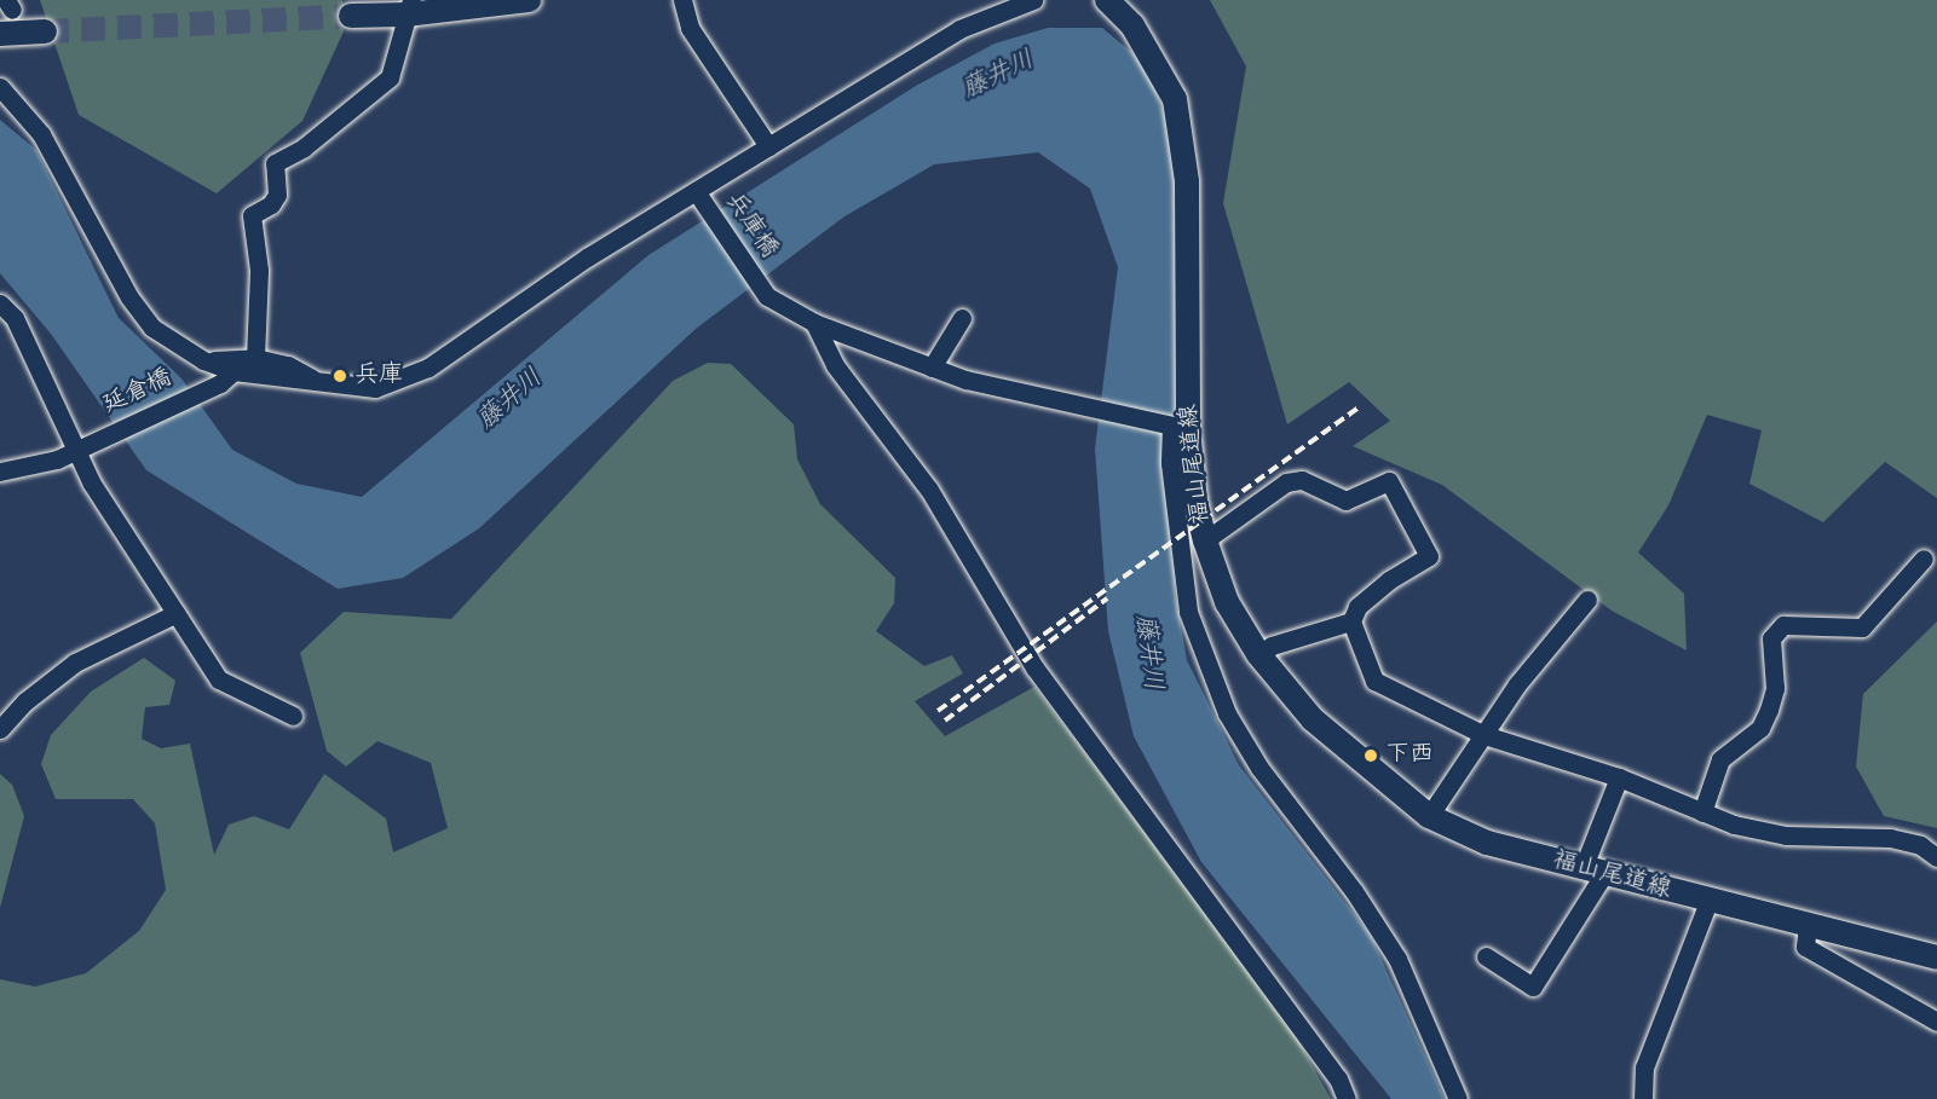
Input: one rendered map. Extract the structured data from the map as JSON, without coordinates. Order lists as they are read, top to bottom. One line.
{"streets":{"main road":["福山尾道線"],"street":["兵庫橋","延倉橋"]},"crossings":[["兵庫橋","福山尾道線"]],"water":["藤井川"],"places":["兵庫","下西"]}
